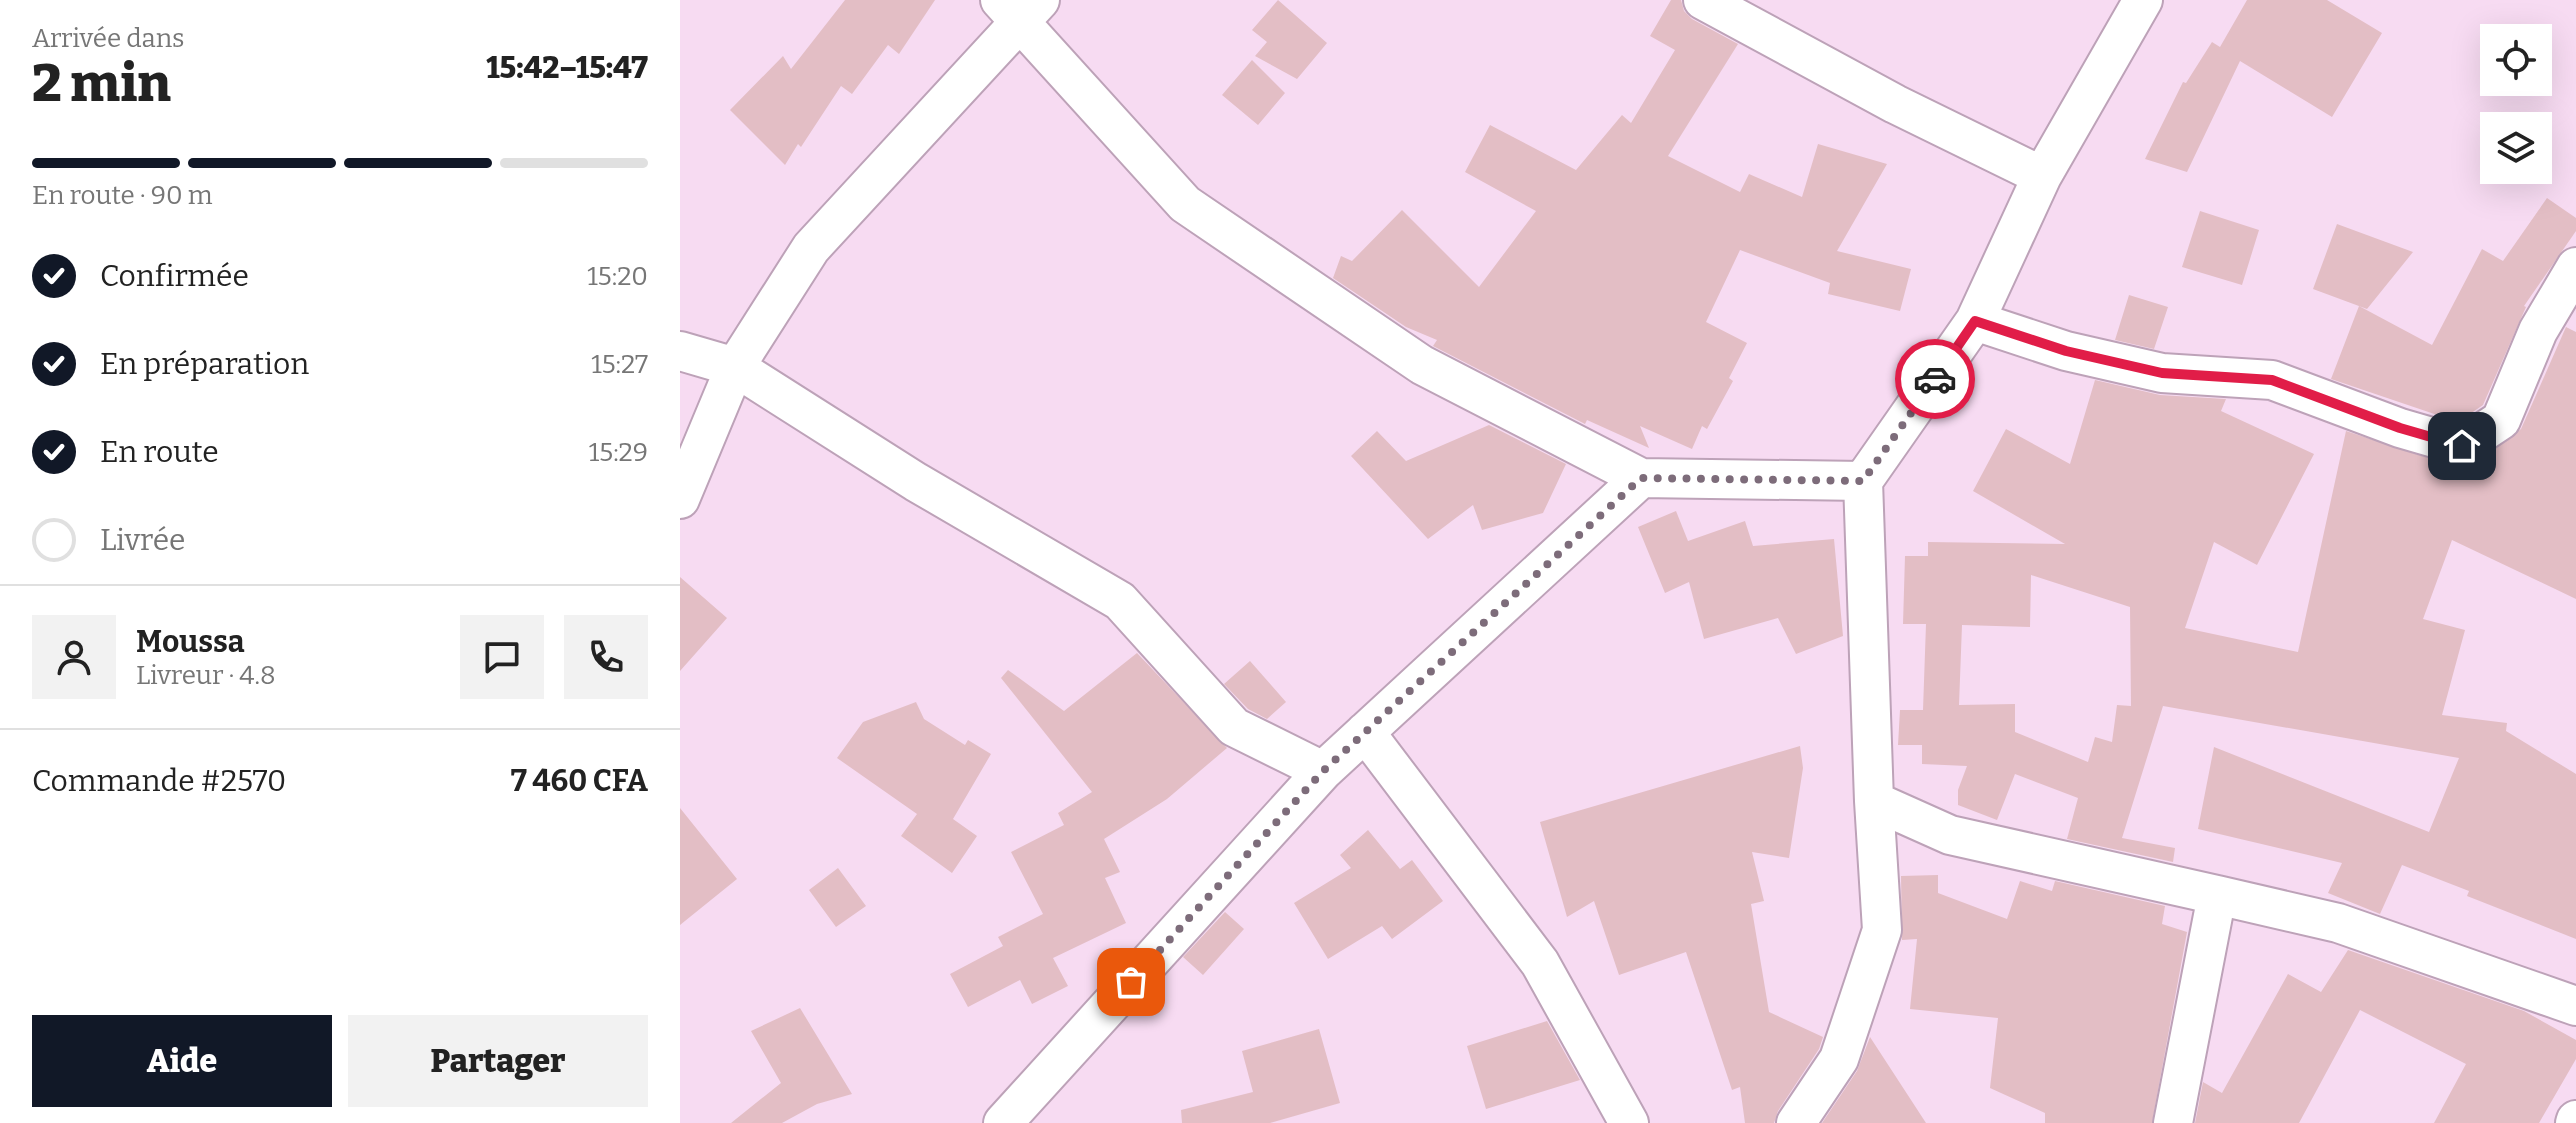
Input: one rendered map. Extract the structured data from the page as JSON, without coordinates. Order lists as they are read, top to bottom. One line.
{"page":{"heading":["2 min","Arrivée dans","15:42–15:47"],"panel":["Moussa","Livreur · 4.8","Commande #2570","7 460 CFA"],"bar":"En route · 90 m","list":[["Confirmée","15:20"],["En préparation","15:27"],["En route","15:29"],"Livrée"],"buttons":["Aide","Partager"]}}
